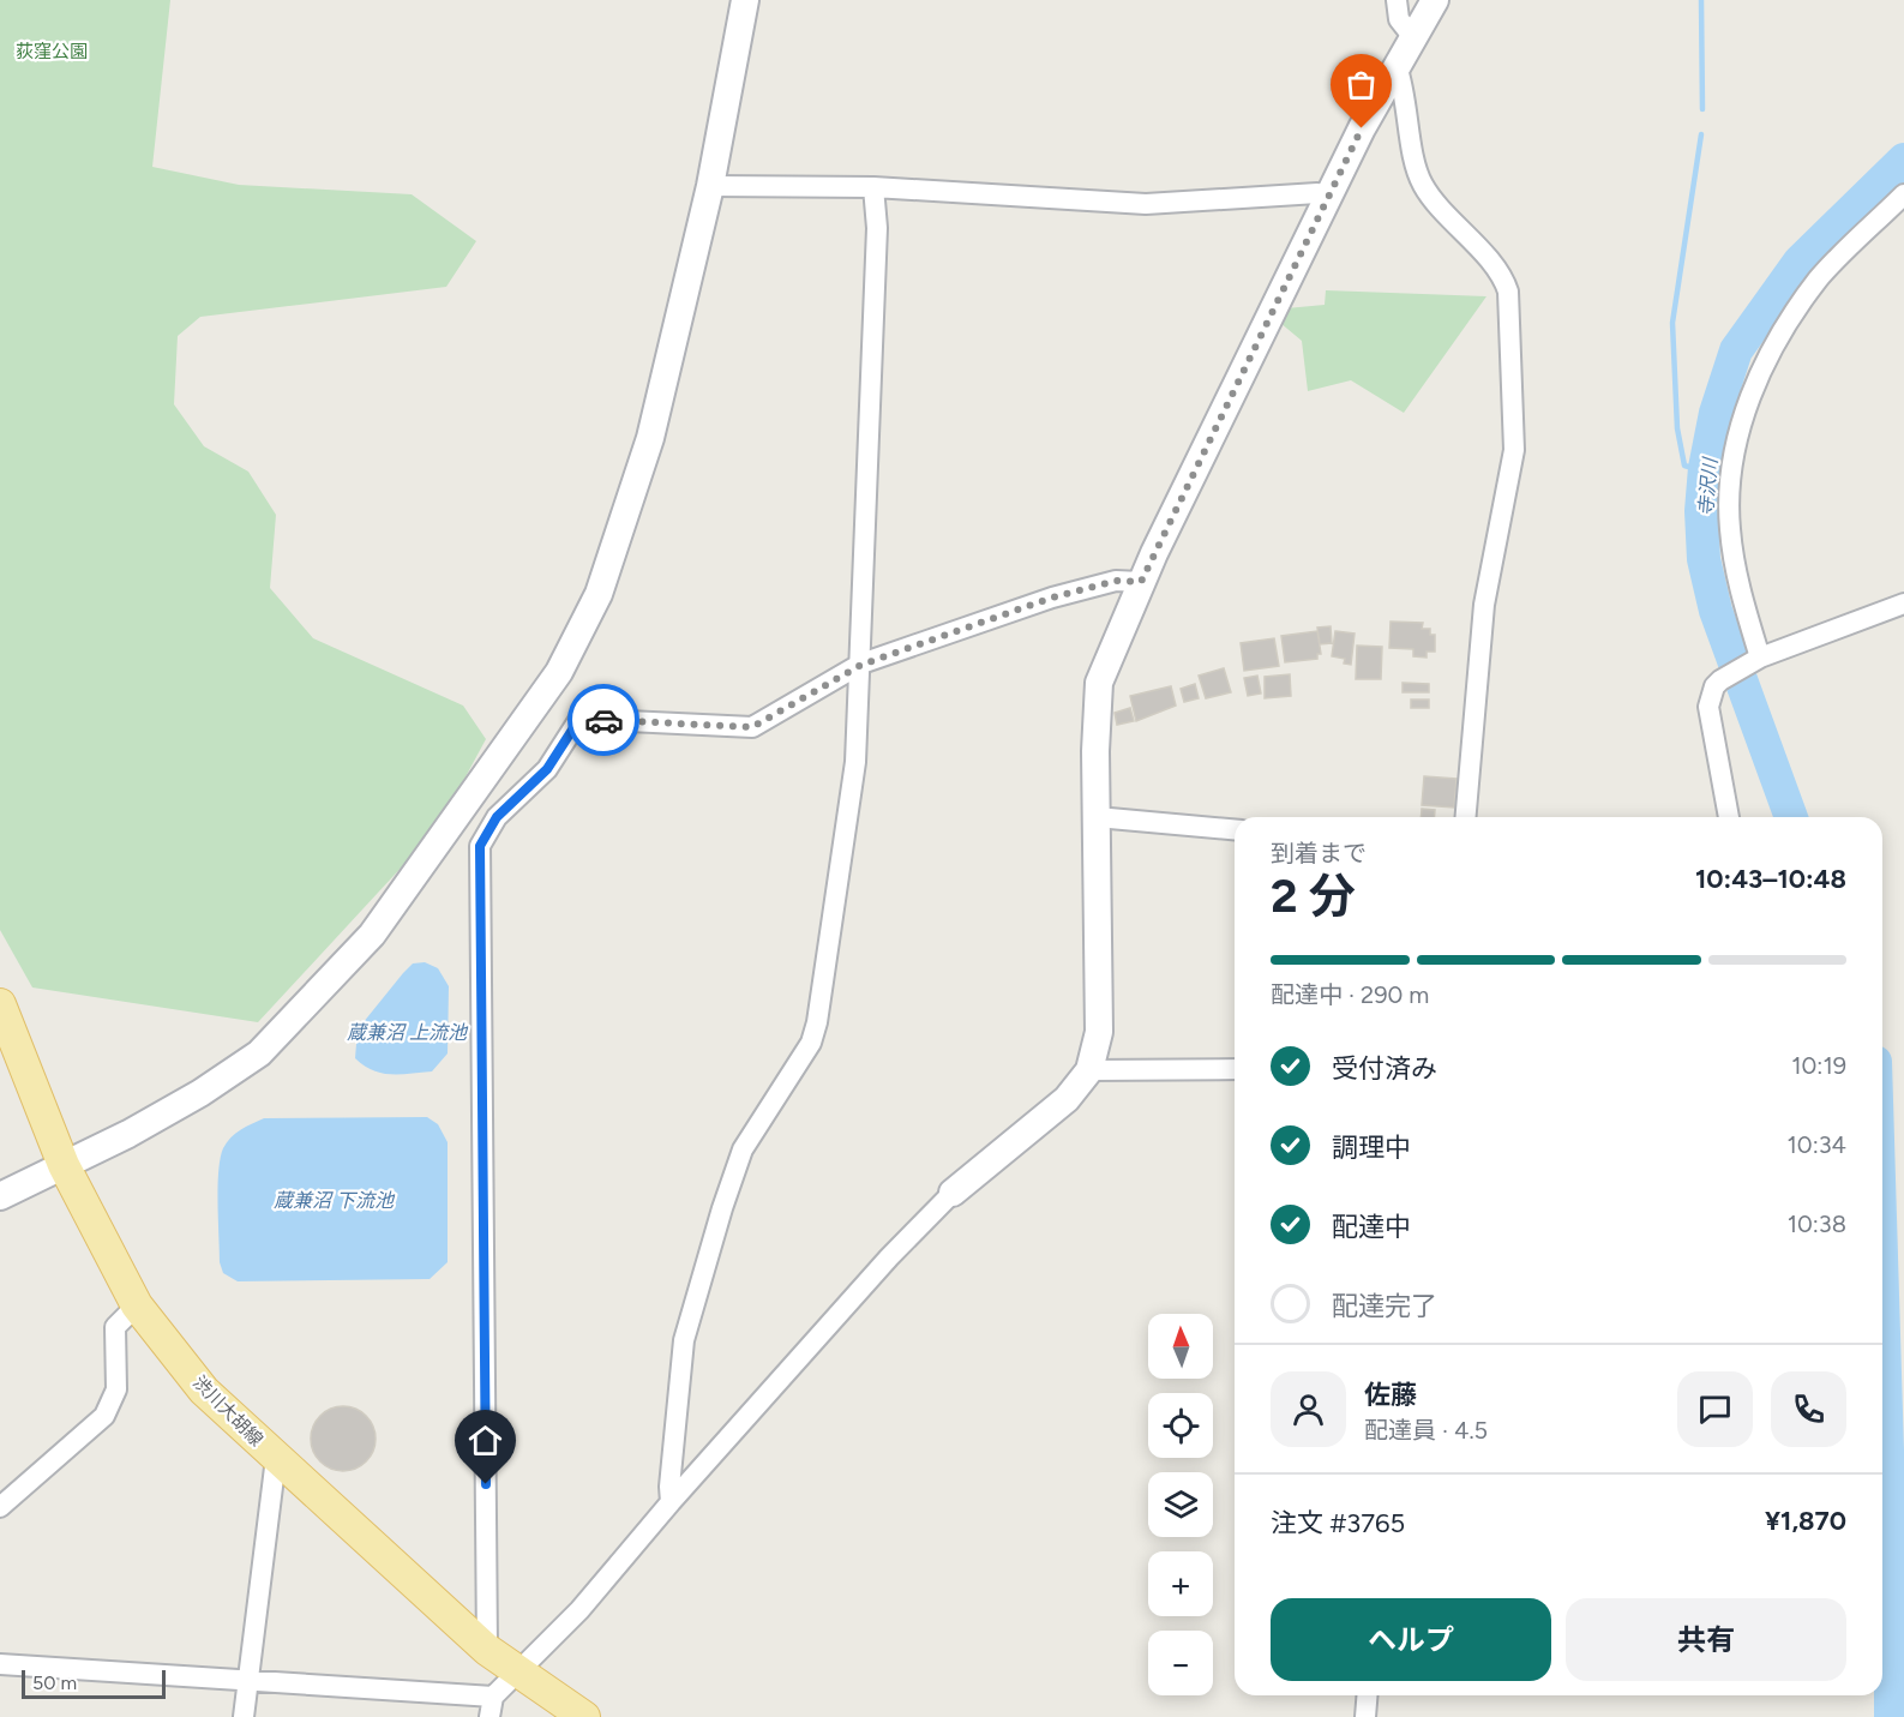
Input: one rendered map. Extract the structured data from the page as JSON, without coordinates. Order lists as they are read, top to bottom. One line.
{"streets":{"main road":["渋川大胡線"]},"water":["寺沢川","蔵兼沼 上流池","蔵兼沼 下流池"],"parks":["荻窪公園"],"scale_bar":"50 m","north":"top","page":{"heading":["2 分","到着まで","10:43–10:48"],"panel":["佐藤","配達員 · 4.5","注文 #3765","¥1,870"],"bar":"配達中 · 290 m","list":[["受付済み","10:19"],["調理中","10:34"],["配達中","10:38"],"配達完了"],"map_buttons":["+","−"],"buttons":["ヘルプ","共有"],"scale":"50 m"}}
